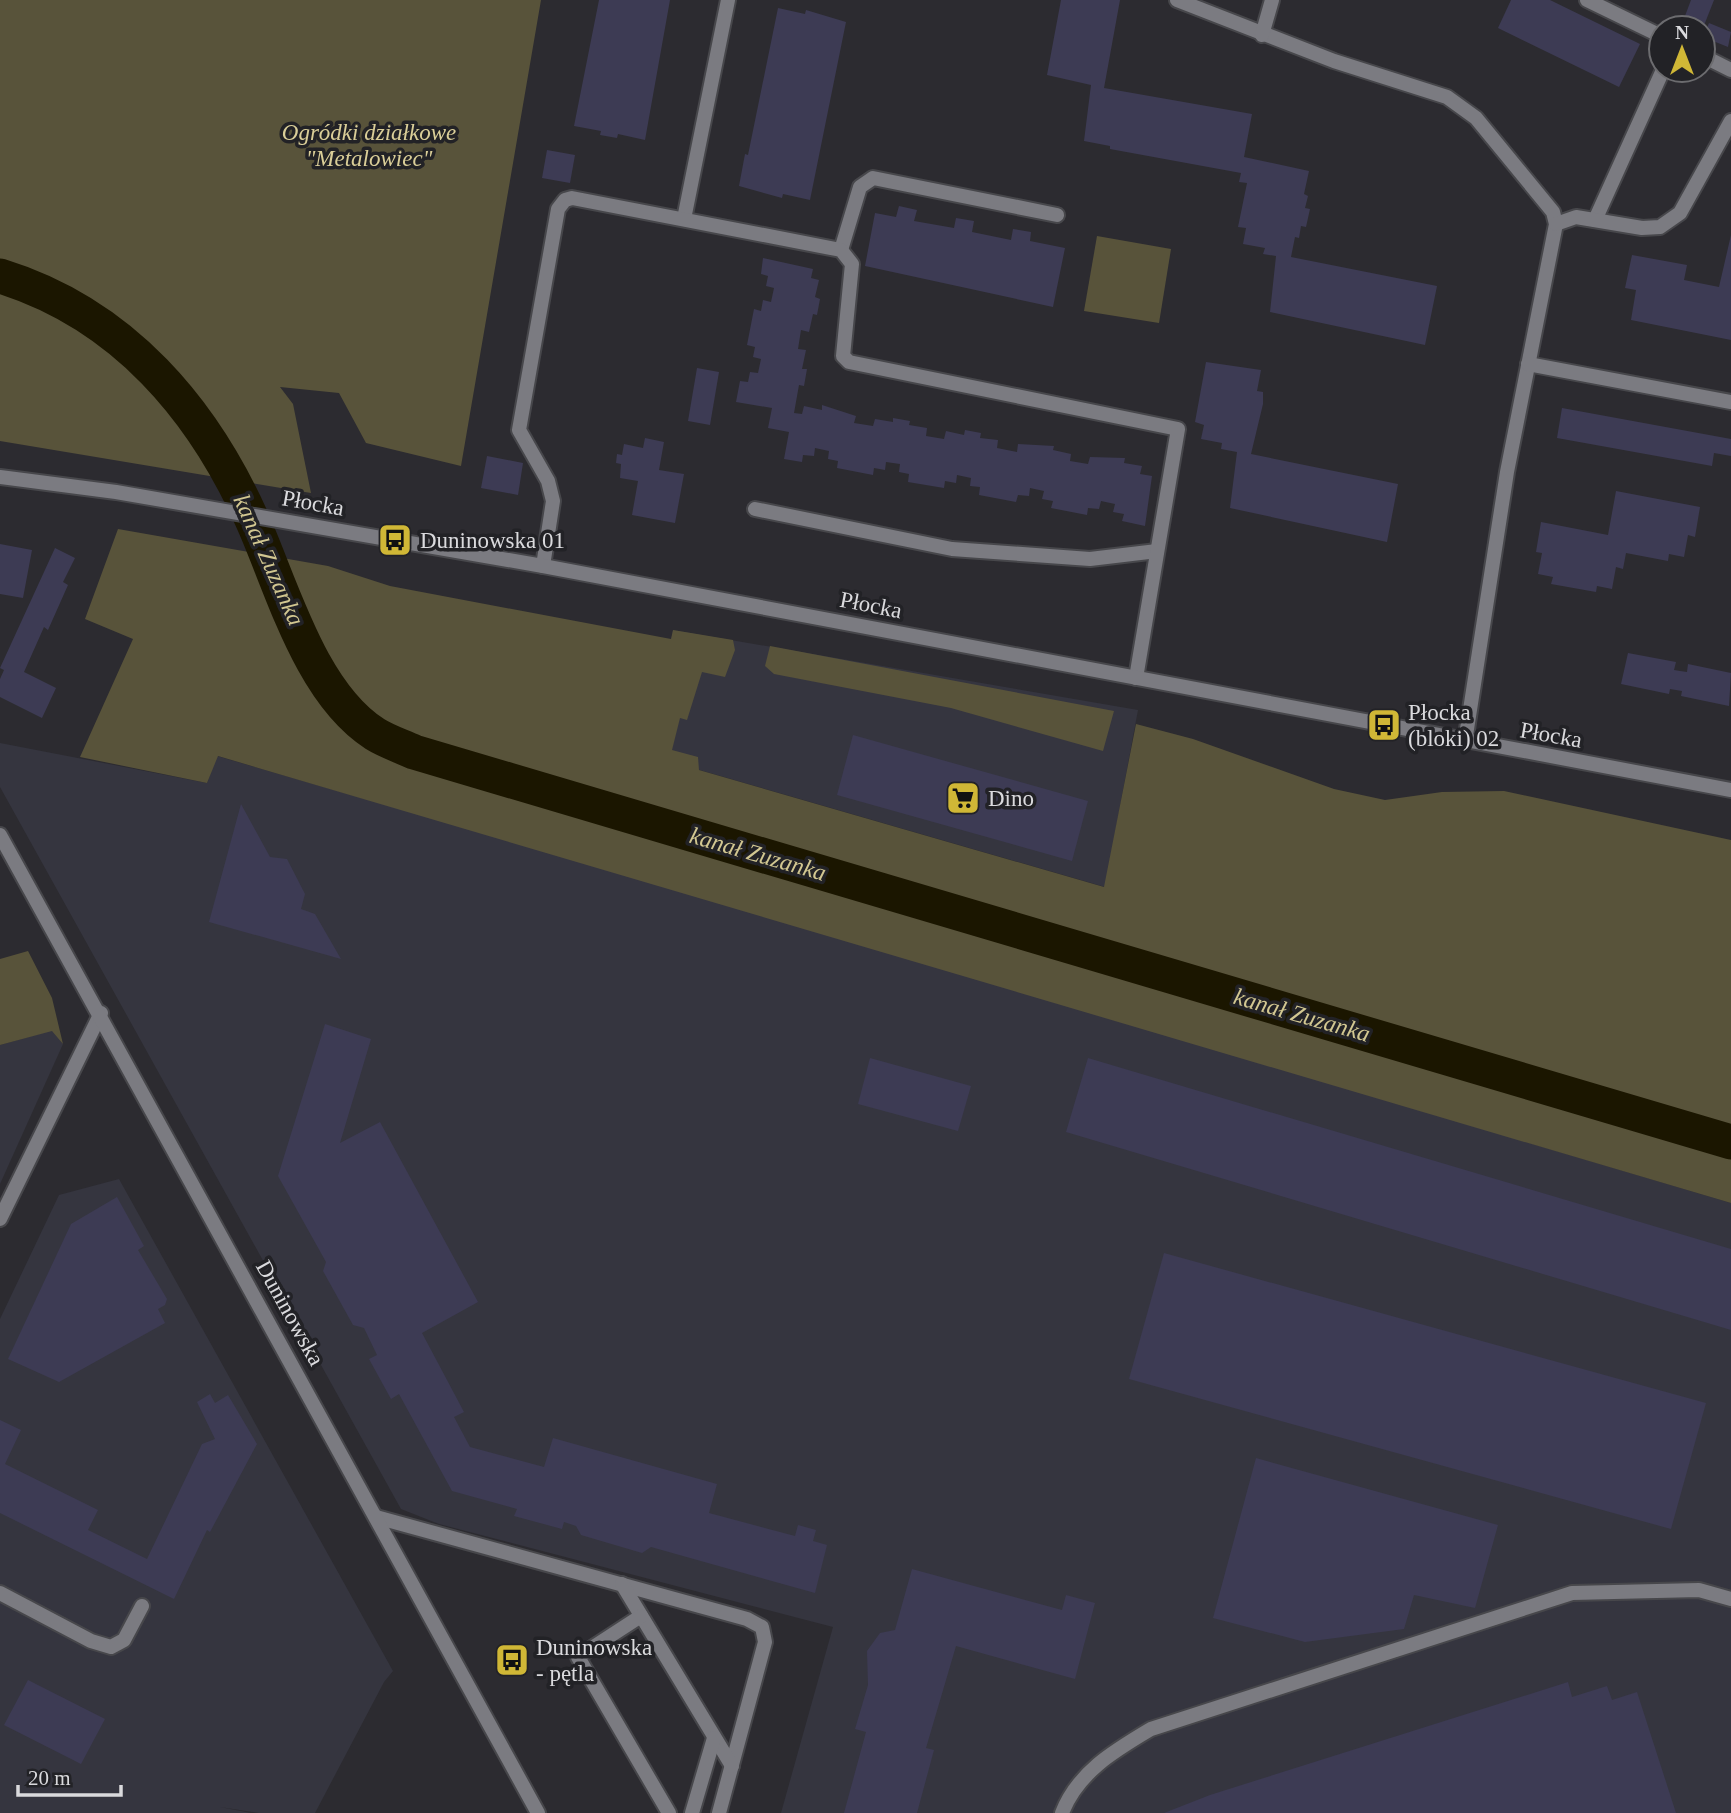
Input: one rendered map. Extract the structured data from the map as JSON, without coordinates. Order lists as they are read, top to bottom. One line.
{"streets":{"street":["Płocka","Duninowska"]},"water":["kanał Zuzanka"],"parks":["Ogródki działkowe \"Metalowiec\""],"places":{"bus stop":["Duninowska 01","Płocka (bloki) 02","Duninowska - pętla"],"supermarket":["Dino"]},"scale_bar":"20 m","north":"top"}
